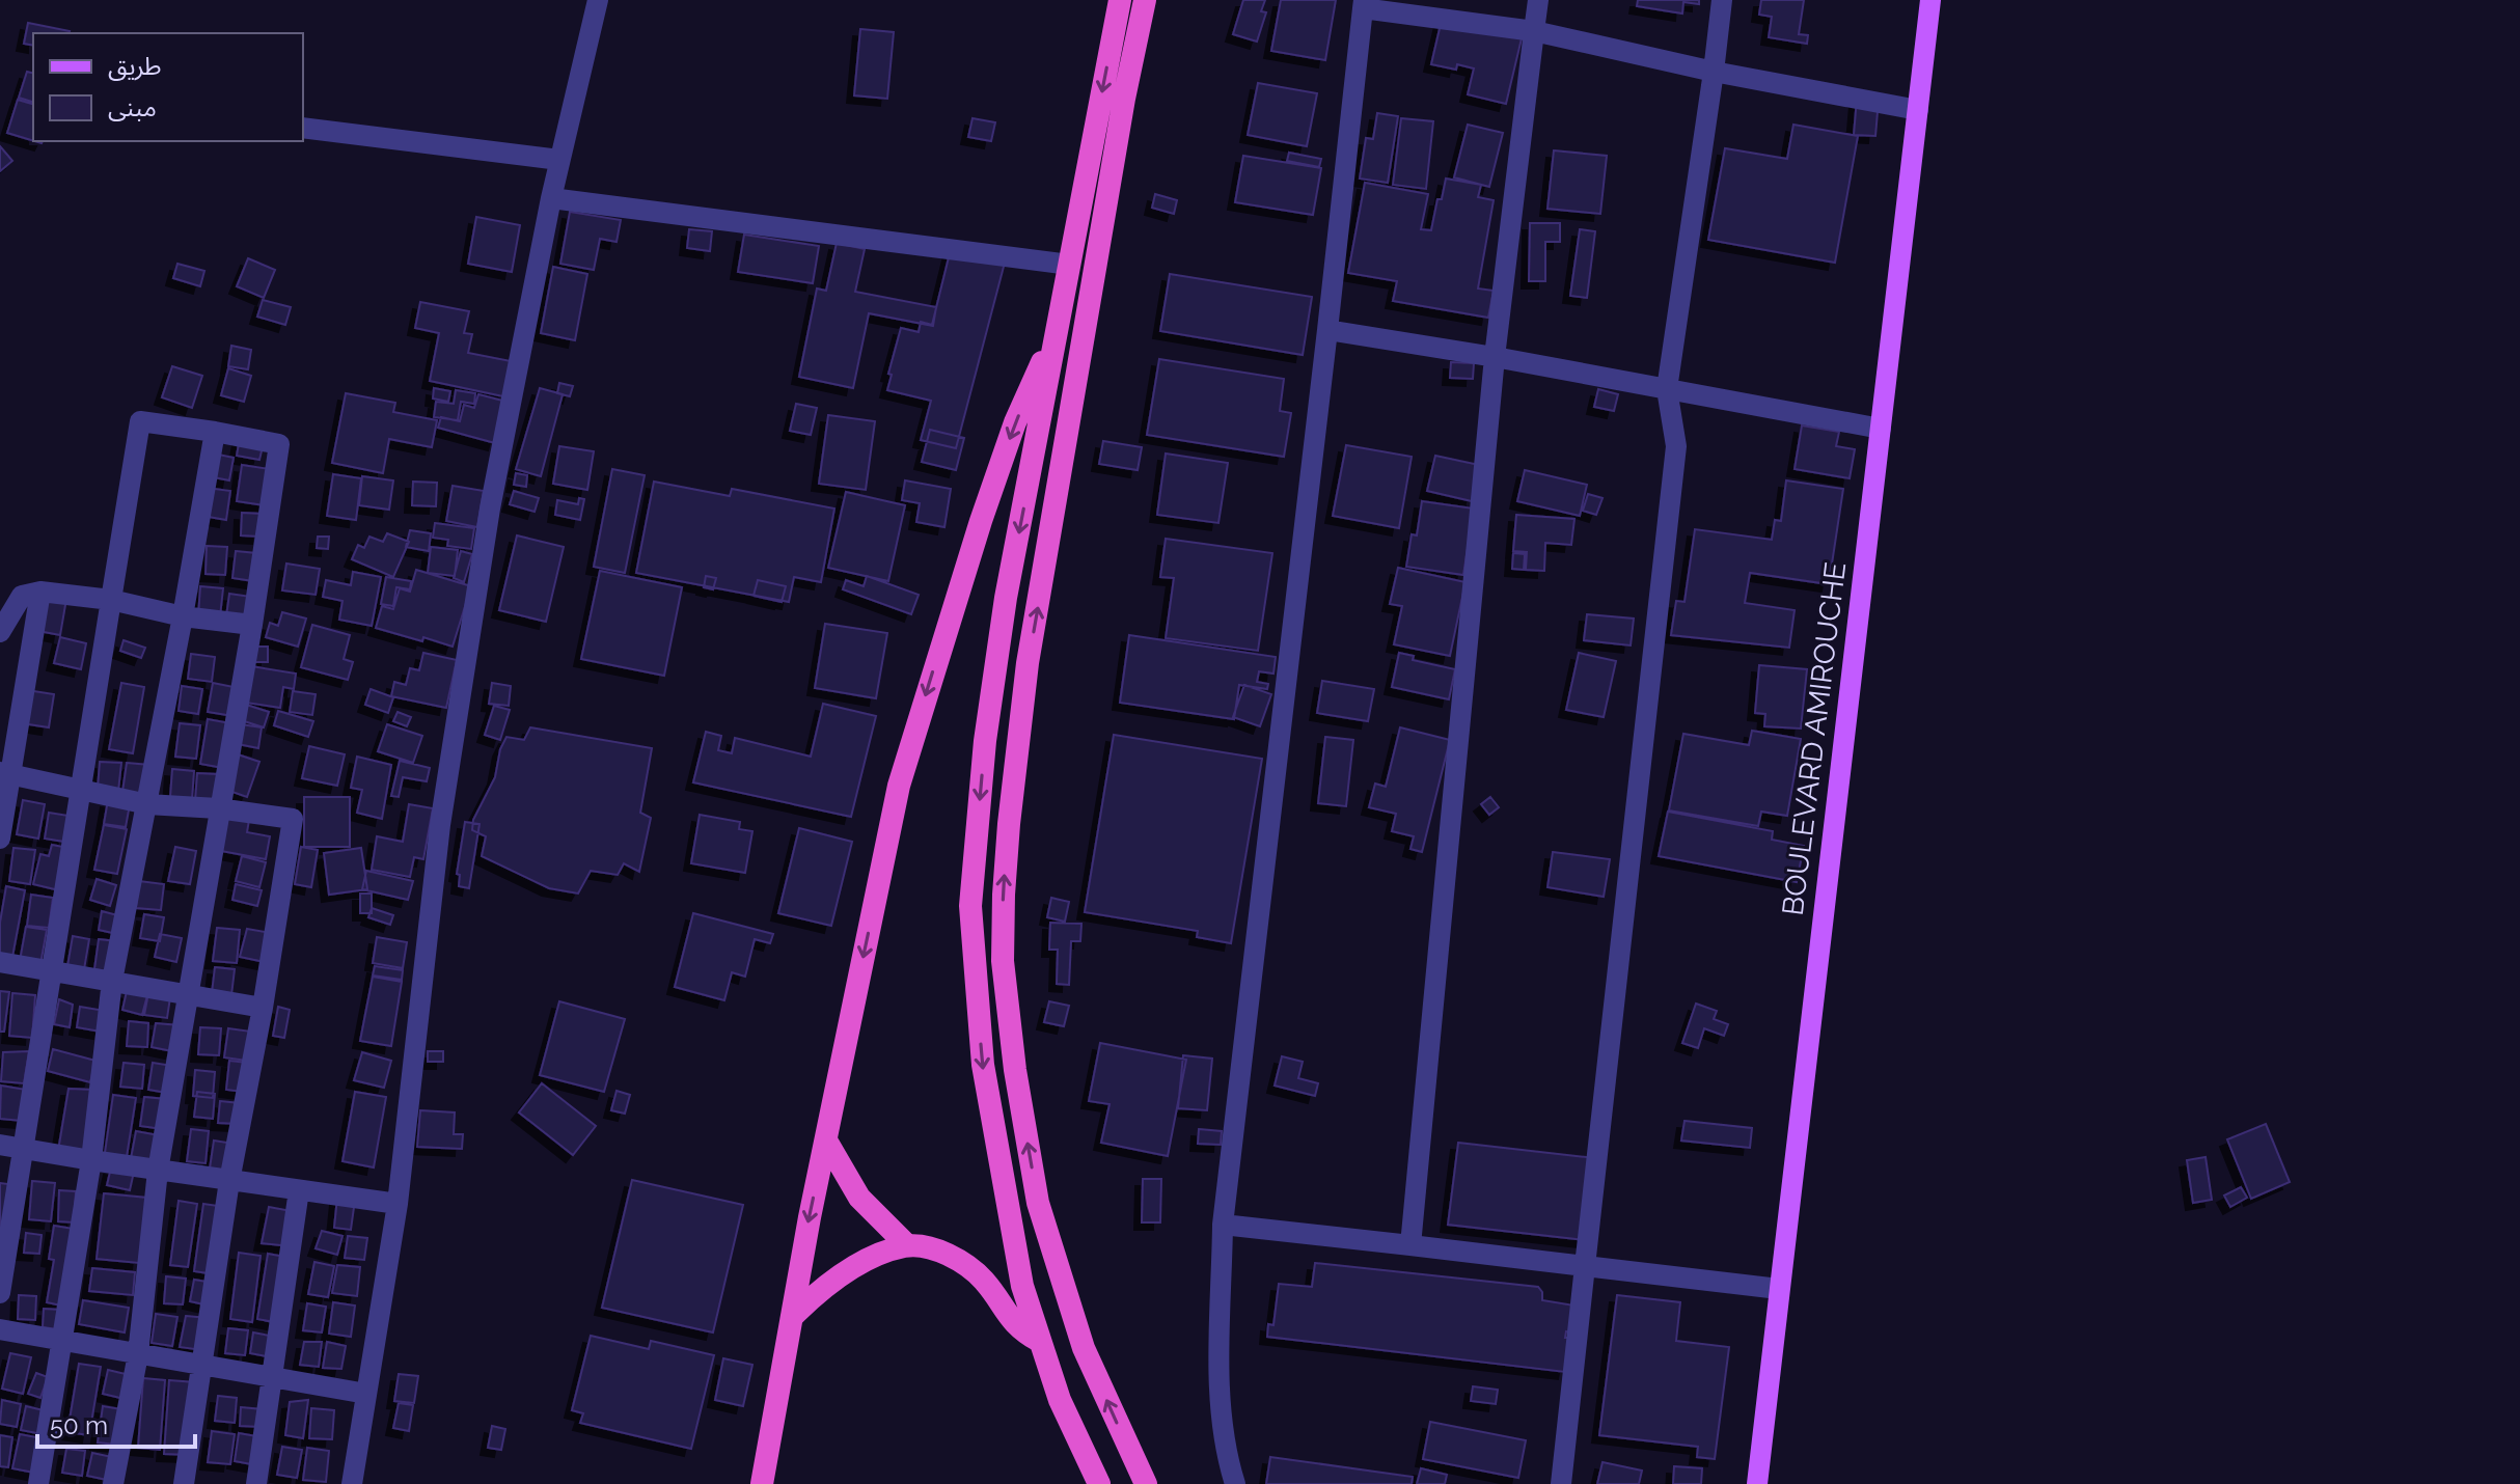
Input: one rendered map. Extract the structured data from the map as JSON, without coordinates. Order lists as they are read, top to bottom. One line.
{"streets":{"main road":["BOULEVARD AMIROUCHE"]},"legend":["طريق","مبنى"],"scale_bar":"50 m"}
